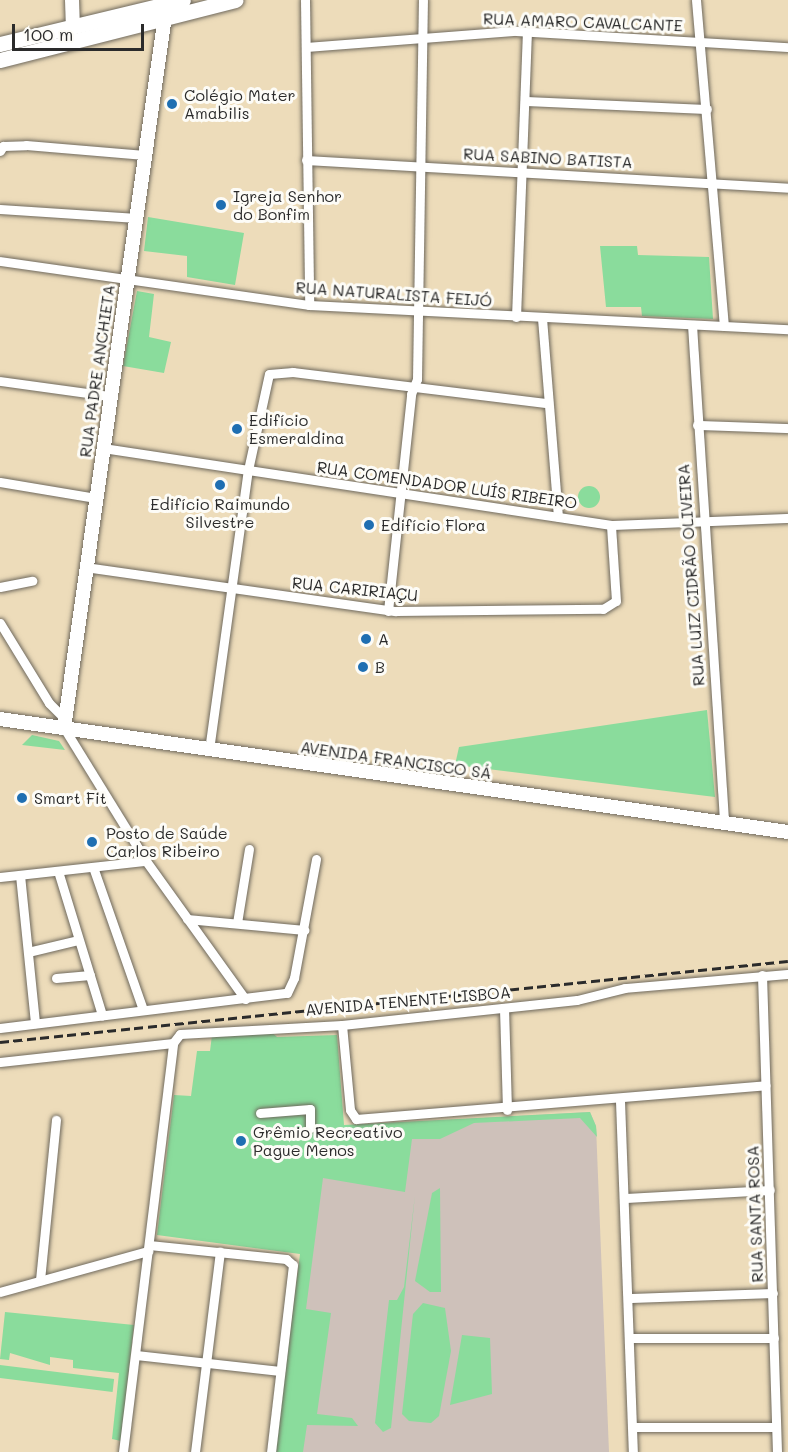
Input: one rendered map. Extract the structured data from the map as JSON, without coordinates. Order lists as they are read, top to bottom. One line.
{"streets":{"main road":["RUA PADRE ANCHIETA","AVENIDA FRANCISCO SÁ"],"street":["RUA AMARO CAVALCANTE","RUA SABINO BATISTA","RUA NATURALISTA FEIJÓ","RUA COMENDADOR LUÍS RIBEIRO","RUA LUIZ CIDRÃO OLIVEIRA","RUA CARIRIAÇU","AVENIDA TENENTE LISBOA","RUA SANTA ROSA"]},"crossings":[["RUA NATURALISTA FEIJÓ","RUA PADRE ANCHIETA"],["RUA NATURALISTA FEIJÓ","RUA LUIZ CIDRÃO OLIVEIRA"],["RUA PADRE ANCHIETA","RUA COMENDADOR LUÍS RIBEIRO"],["RUA PADRE ANCHIETA","RUA CARIRIAÇU"],["RUA PADRE ANCHIETA","AVENIDA FRANCISCO SÁ"],["RUA COMENDADOR LUÍS RIBEIRO","RUA LUIZ CIDRÃO OLIVEIRA"],["RUA COMENDADOR LUÍS RIBEIRO","RUA CARIRIAÇU"],["RUA LUIZ CIDRÃO OLIVEIRA","AVENIDA FRANCISCO SÁ"],["AVENIDA TENENTE LISBOA","RUA SANTA ROSA"]],"places":["Colégio Mater Amabilis","Igreja Senhor do Bonfim","Edifício Esmeraldina","Edifício Raimundo Silvestre","Edifício Flora","A","B","Smart Fit","Posto de Saúde Carlos Ribeiro","Grêmio Recreativo Pague Menos"],"scale_bar":"100 m"}
